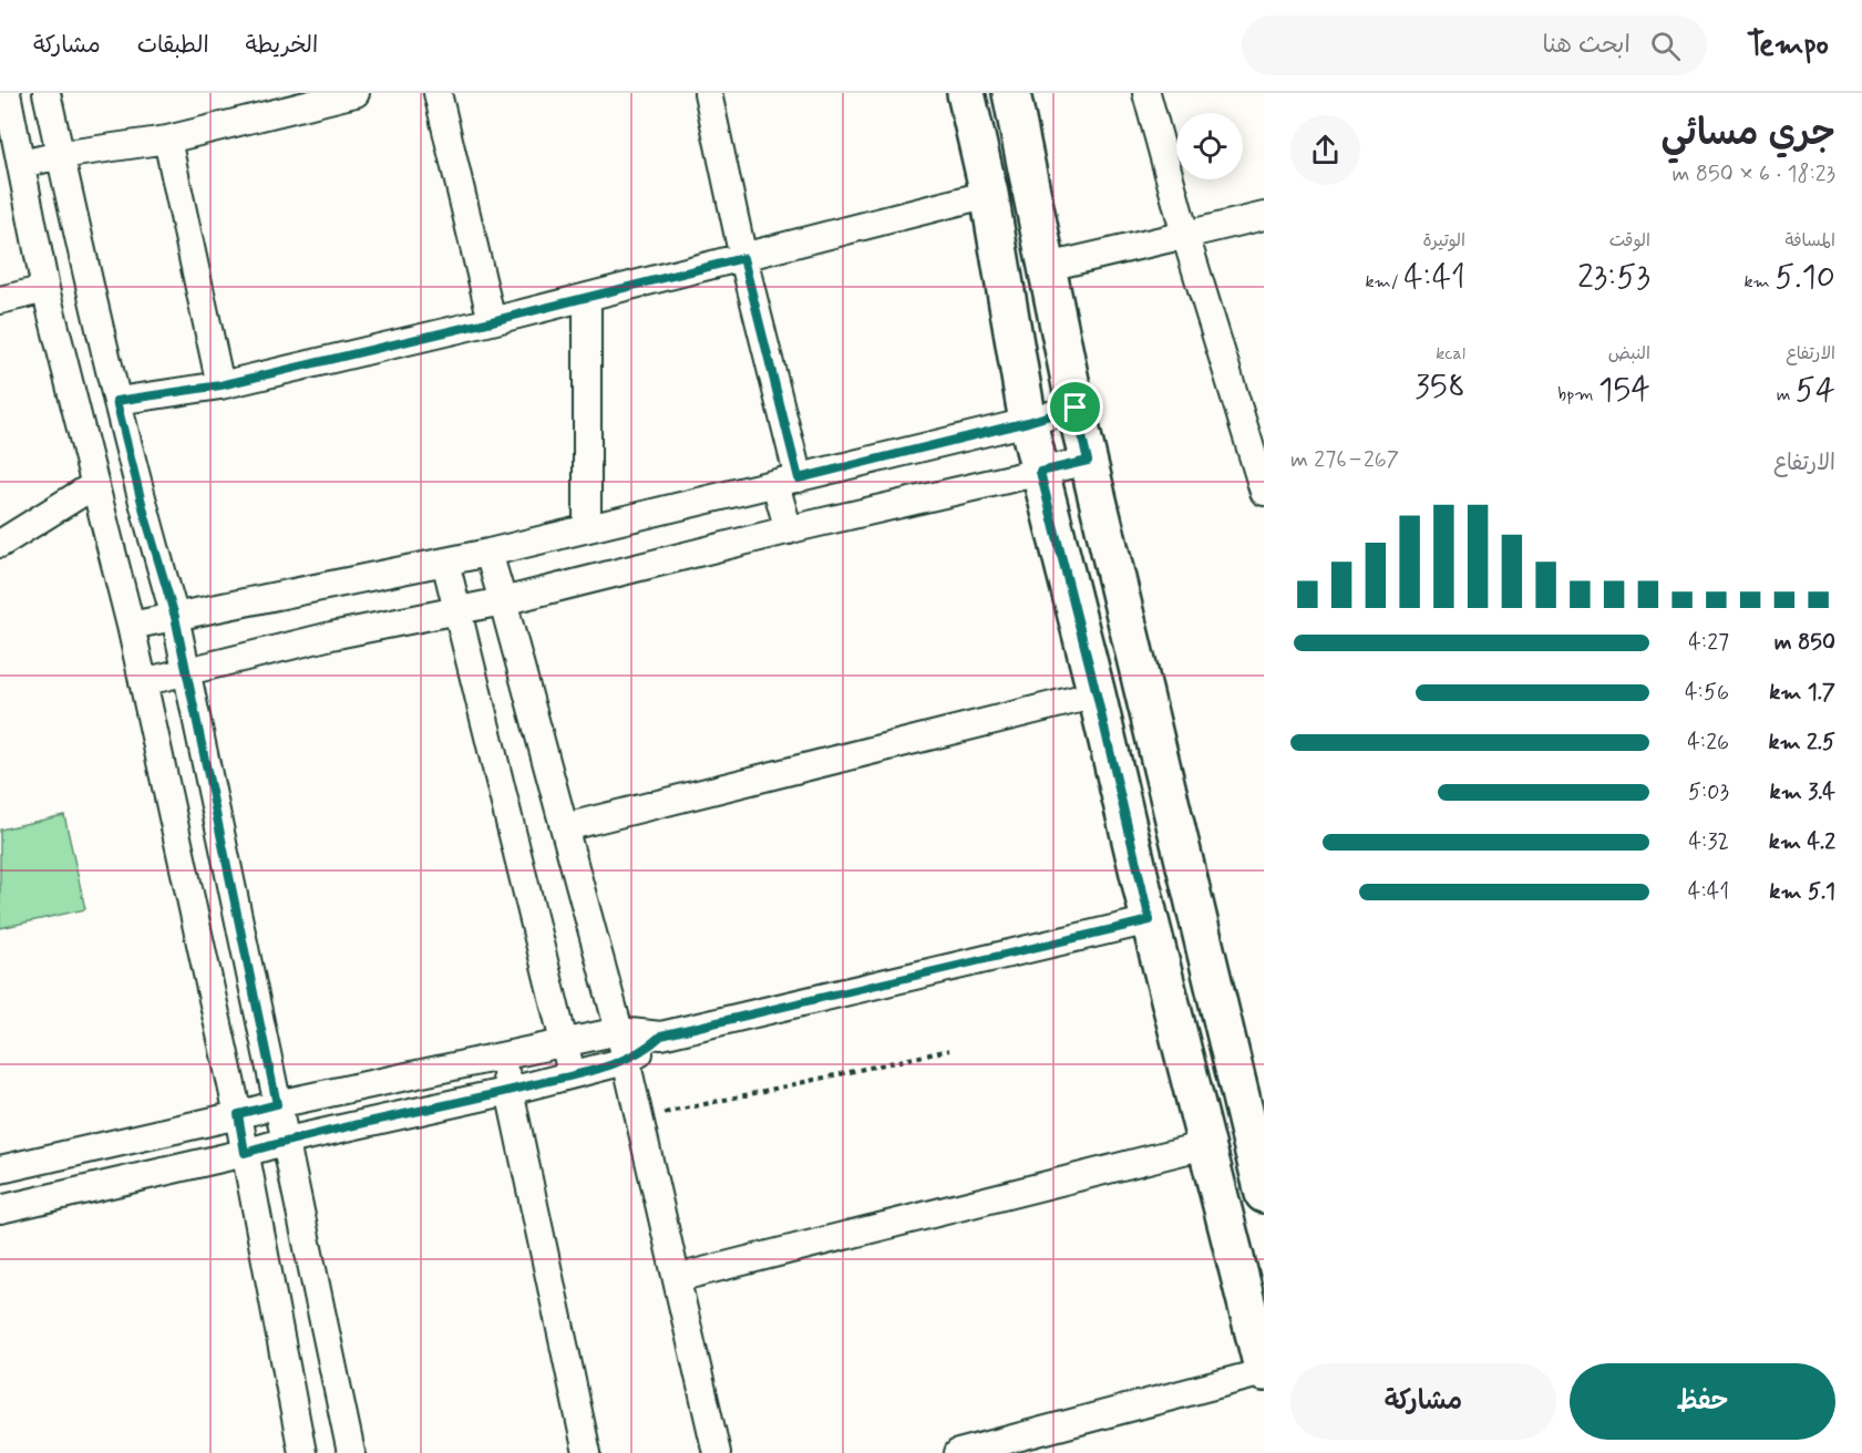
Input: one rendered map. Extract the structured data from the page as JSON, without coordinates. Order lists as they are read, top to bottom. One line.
{"page":{"header":"Tempo","search":"ابحث هنا","nav":["الخريطة","الطبقات","مشاركة"],"heading":["جري مسائي","18:23 · 6 × 850 m"],"stats":[["المسافة","5.10 km"],["الوقت","23:53"],["الوتيرة","4:41 /km"],["الارتفاع","54 m"],["النبض","154 bpm"],["kcal","358"]],"chart":["الارتفاع","267–276 m"],"list":[{"name":"850 m","note":"4:27"},{"name":"1.7 km","note":"4:56"},{"name":"2.5 km","note":"4:26"},{"name":"3.4 km","note":"5:03"},{"name":"4.2 km","note":"4:32"},{"name":"5.1 km","note":"4:41"}],"buttons":["حفظ","مشاركة"]}}
